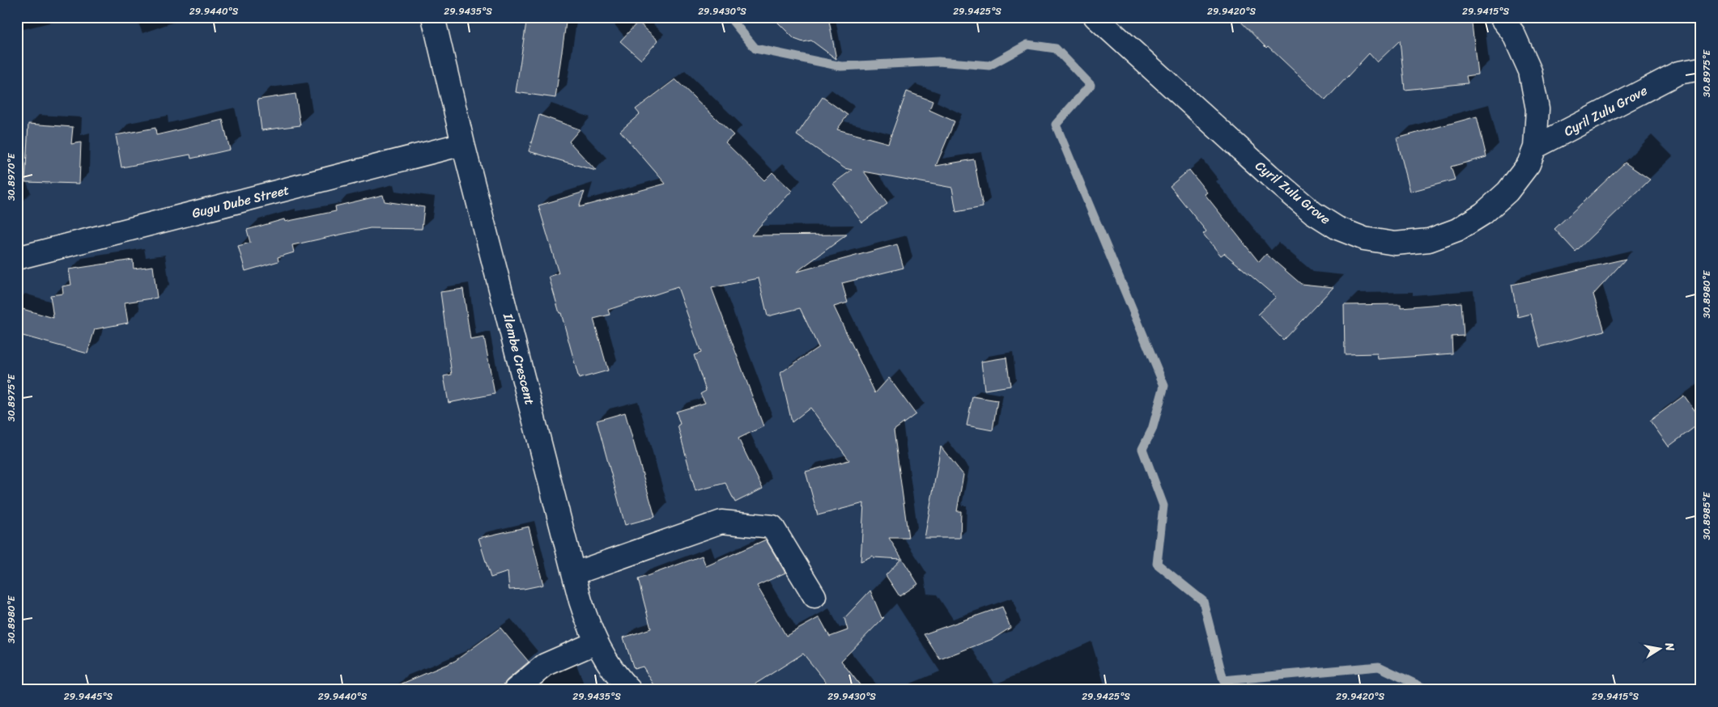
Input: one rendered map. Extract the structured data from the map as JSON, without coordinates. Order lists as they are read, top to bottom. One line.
{"streets":{"street":["Cyril Zulu Grove","Gugu Dube Street","Ilembe Crescent"]},"crossings":[["Gugu Dube Street","Ilembe Crescent"]],"north":"right","coordinates":["29.9440°S","29.9435°S","29.9430°S","29.9425°S","29.9420°S","29.9415°S","30.8975°E","30.8970°E","30.8980°E","30.8985°E","29.9445°S"]}
